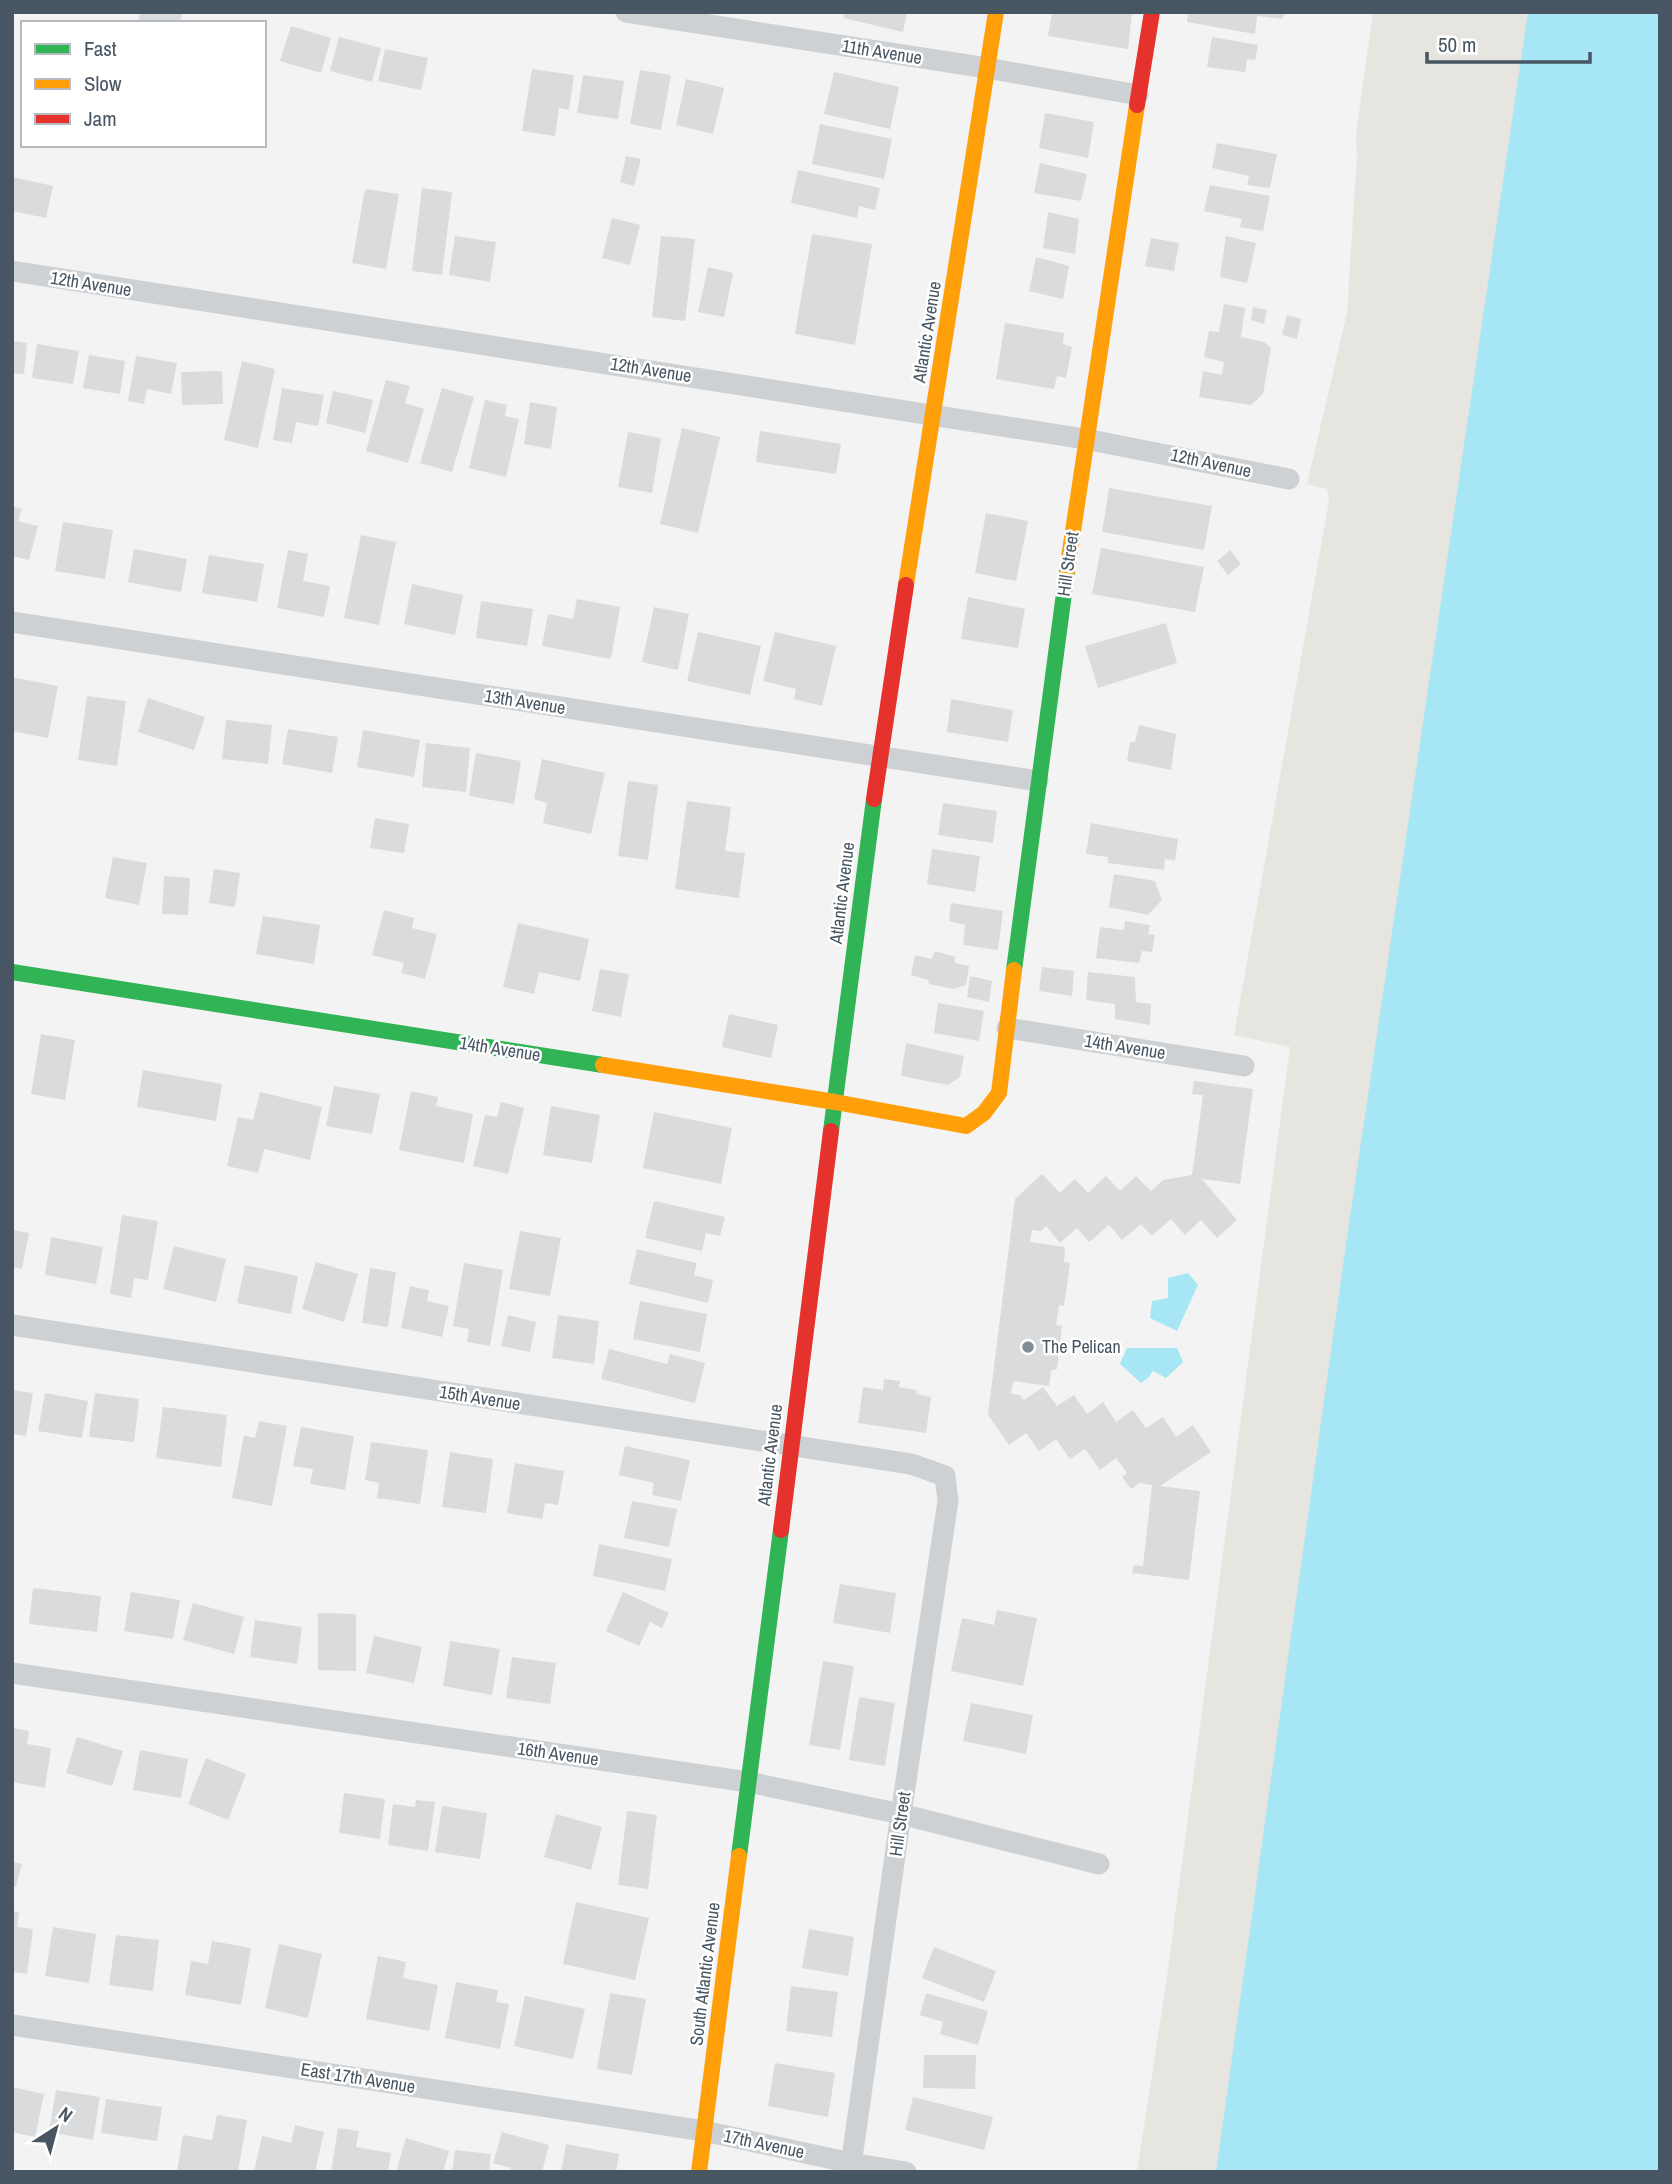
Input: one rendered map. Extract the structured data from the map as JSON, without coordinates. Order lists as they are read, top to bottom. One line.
{"streets":{"main road":["Atlantic Avenue","Hill Street","14th Avenue","South Atlantic Avenue"],"street":["11th Avenue","12th Avenue","13th Avenue","15th Avenue","16th Avenue","East 17th Avenue","17th Avenue"]},"crossings":[["11th Avenue","Atlantic Avenue"],["11th Avenue","Hill Street"],["12th Avenue","Atlantic Avenue"],["12th Avenue","Hill Street"],["Atlantic Avenue","13th Avenue"],["Atlantic Avenue","14th Avenue"],["Atlantic Avenue","15th Avenue"],["Atlantic Avenue","16th Avenue"],["Atlantic Avenue","South Atlantic Avenue"],["Hill Street","13th Avenue"],["Hill Street","14th Avenue"],["Hill Street","15th Avenue"],["Hill Street","16th Avenue"],["Hill Street","17th Avenue"],["16th Avenue","South Atlantic Avenue"],["South Atlantic Avenue","East 17th Avenue"],["South Atlantic Avenue","17th Avenue"],["East 17th Avenue","17th Avenue"]],"places":["The Pelican"],"legend":["Fast","Slow","Jam"],"scale_bar":"50 m","north":"top right"}
